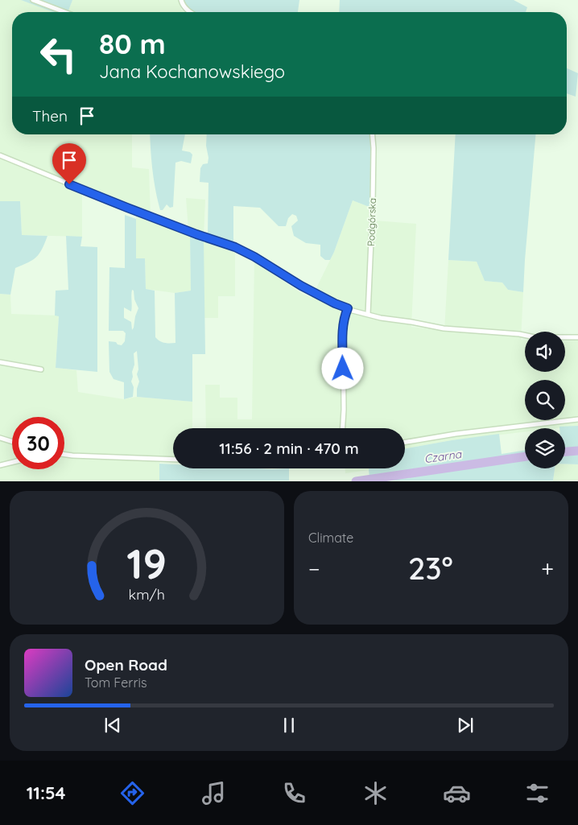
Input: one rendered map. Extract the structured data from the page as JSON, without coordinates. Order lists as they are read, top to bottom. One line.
{"streets":{"street":["Podgórska"]},"water":["Czarna"],"page":{"turn":["80 m","Jana Kochanowskiego"],"then":"Then","limit":"30","trip":"11:56 · 2 min · 470 m","tile":"Climate","heat":["−","23°","+"],"song":["Open Road","Tom Ferris"],"tabs":"11:54","gauge":["19","km/h"]}}
